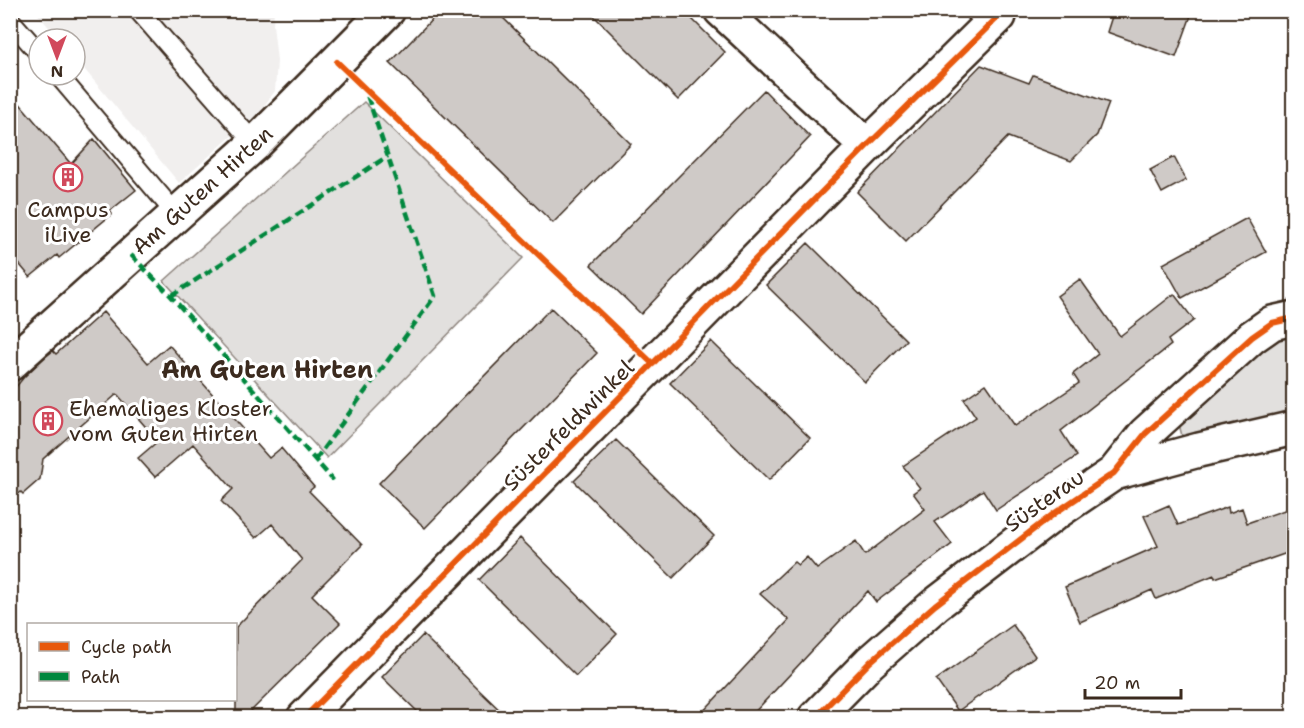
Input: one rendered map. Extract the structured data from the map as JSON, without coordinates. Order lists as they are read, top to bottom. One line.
{"streets":{"street":["Am Guten Hirten","Süsterfeldwinkel","Süsterau"]},"districts":["Am Guten Hirten"],"places":{"building":["Campus iLive","Ehemaliges Kloster vom Guten Hirten"]},"legend":["Cycle path","Path"],"scale_bar":"20 m","north":"bottom"}
